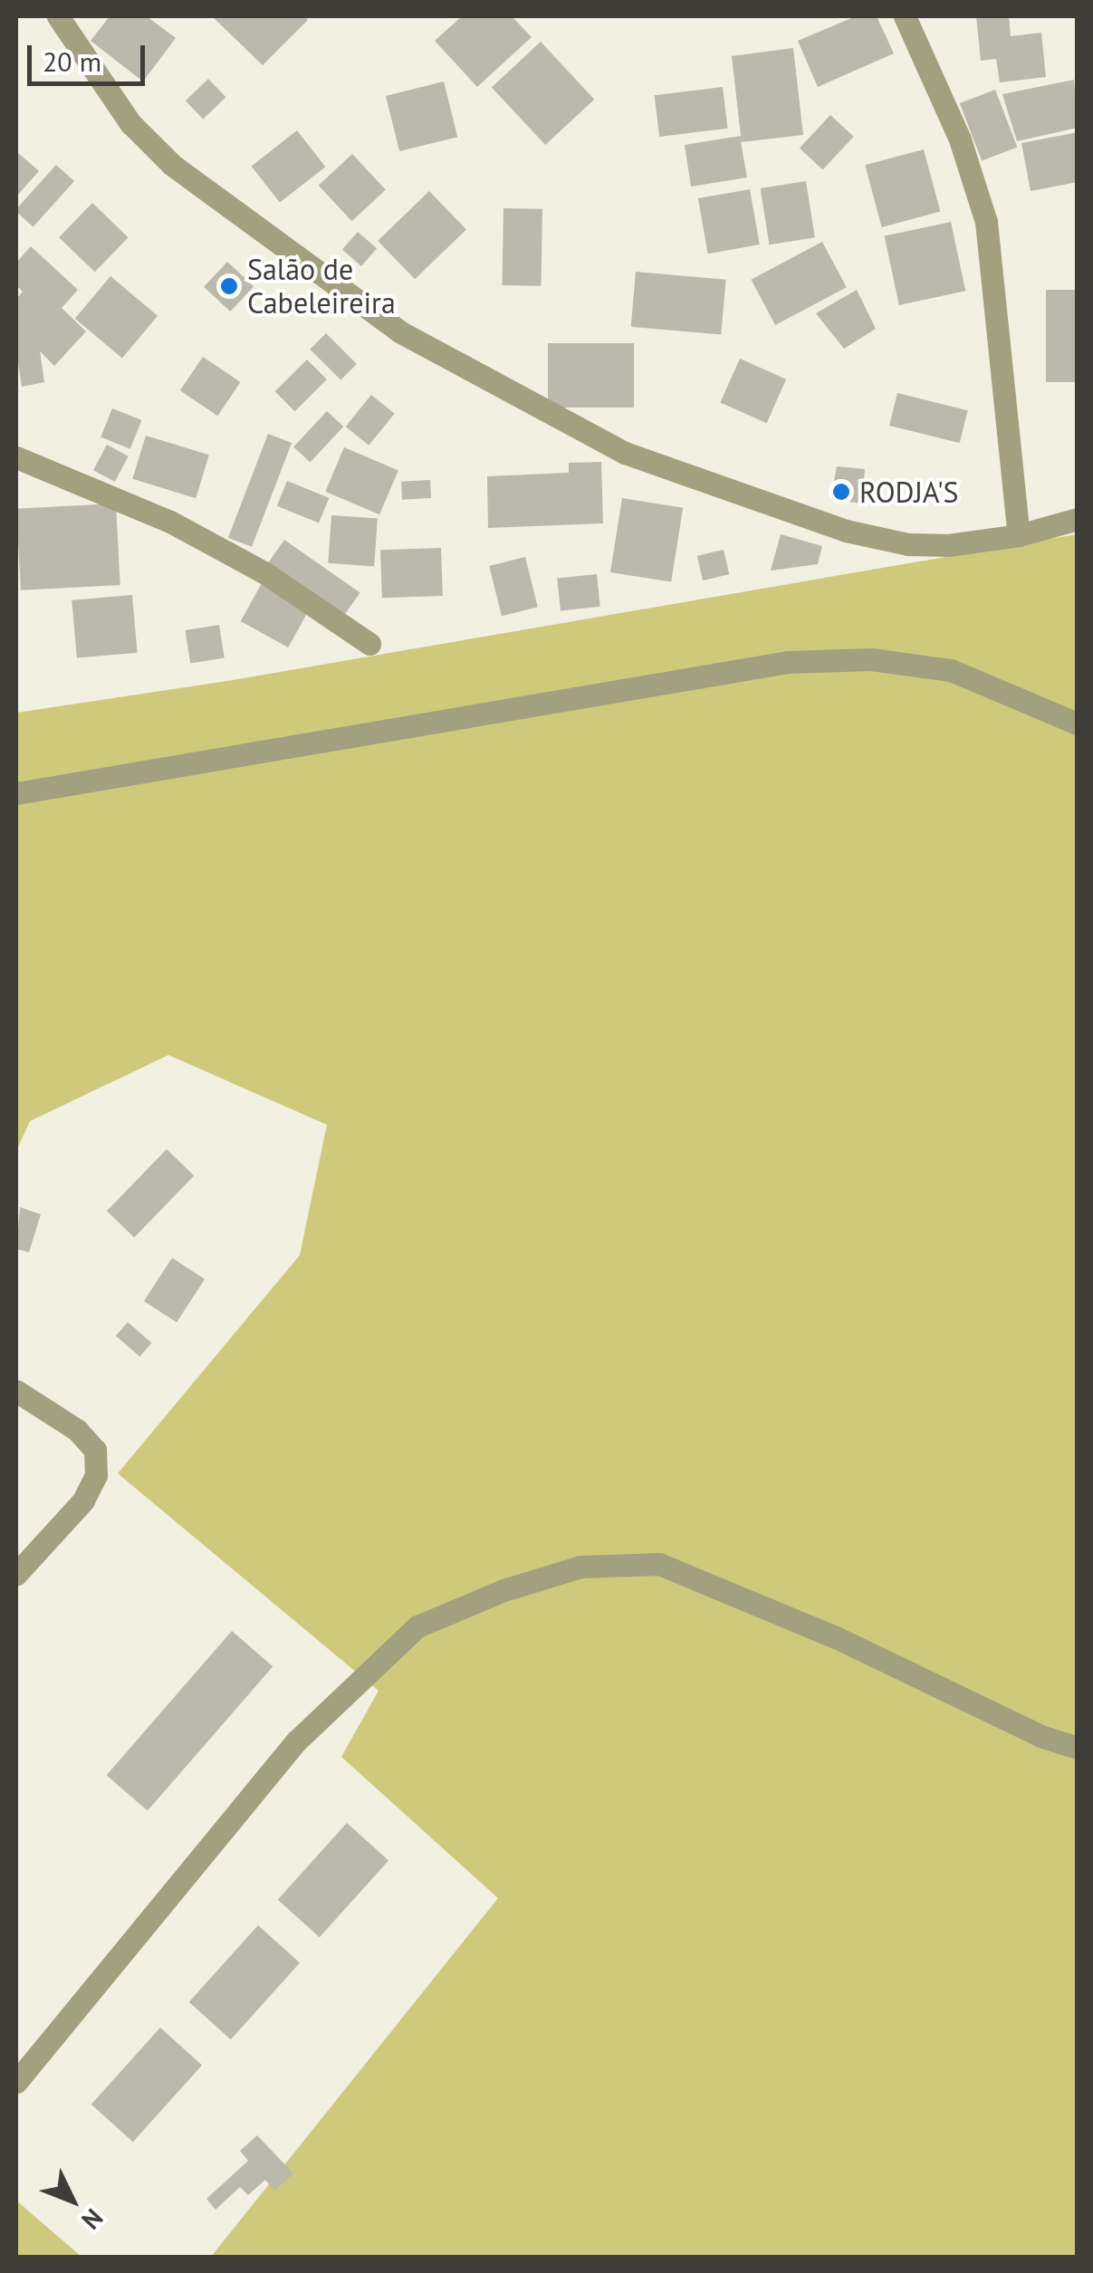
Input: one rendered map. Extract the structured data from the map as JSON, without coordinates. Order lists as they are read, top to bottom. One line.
{"places":["Salão de Cabeleireira","RODJA'S"],"scale_bar":"20 m","north":"bottom right"}
